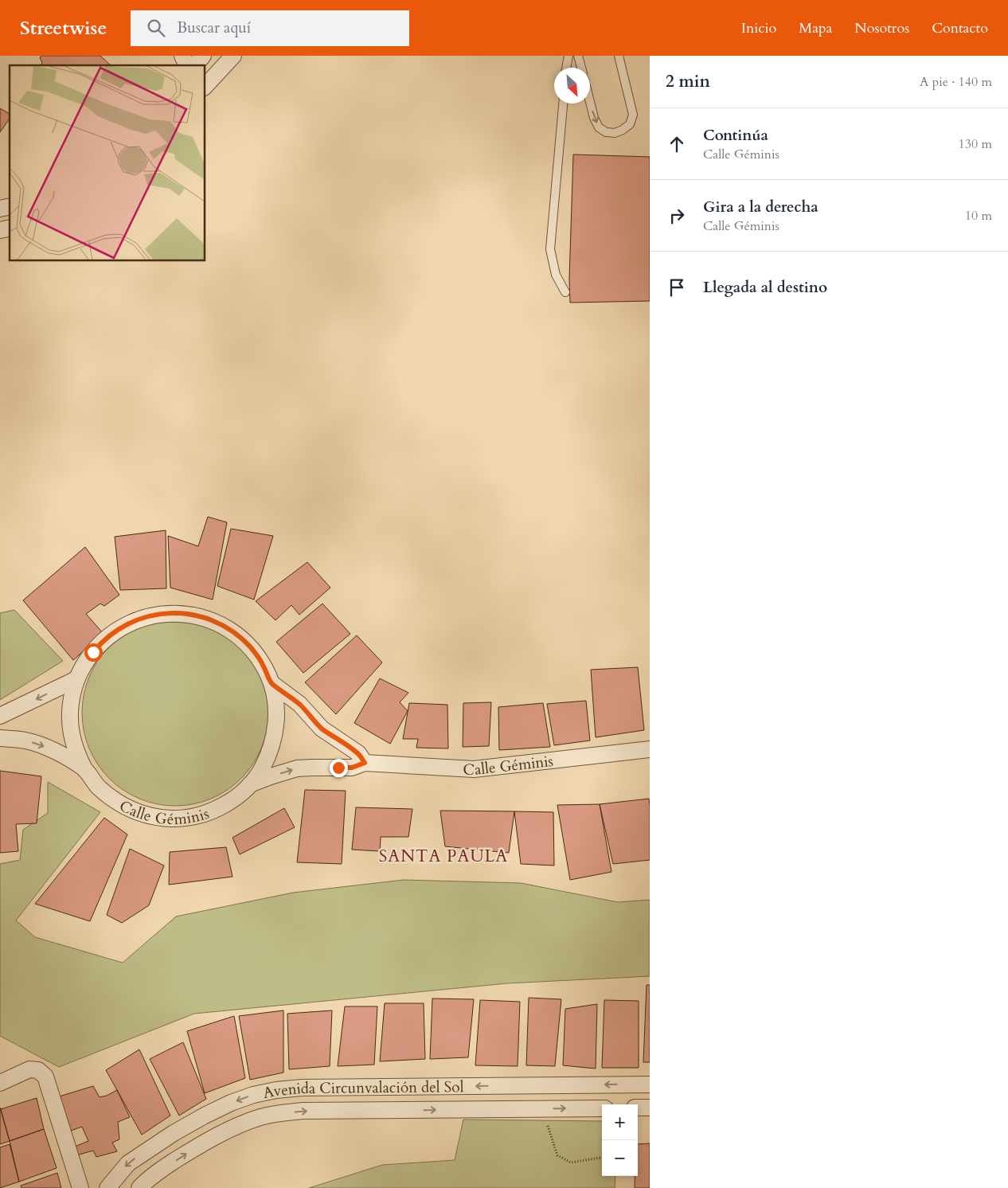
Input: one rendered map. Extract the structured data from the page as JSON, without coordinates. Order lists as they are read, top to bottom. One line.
{"streets":{"street":["Calle Géminis","Avenida Circunvalación del Sol"]},"districts":["SANTA PAULA"],"north":"bottom right","page":{"header":"Streetwise","search":"Buscar aquí","nav":["Inicio","Mapa","Nosotros","Contacto"],"heading":["2 min","A pie · 140 m"],"list":[["Continúa","Calle Géminis","130 m"],["Gira a la derecha","Calle Géminis","10 m"],"Llegada al destino"],"map_buttons":["+","−"]}}
